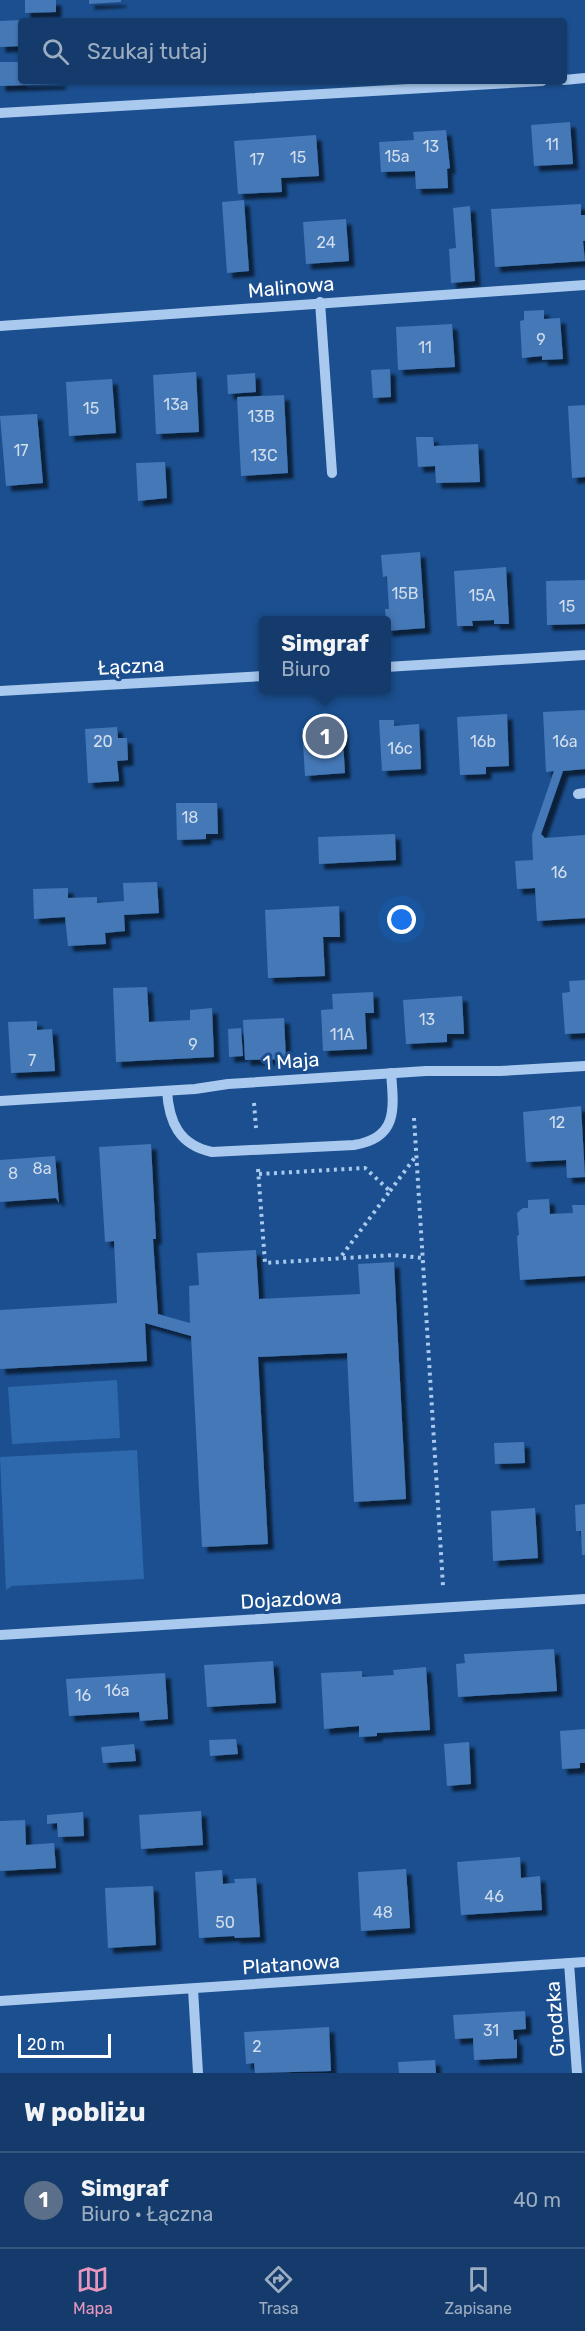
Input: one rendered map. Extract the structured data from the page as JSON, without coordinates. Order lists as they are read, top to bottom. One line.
{"streets":{"street":["Malinowa","Łączna","1 Maja","Dojazdowa","Platanowa","Grodzka"]},"crossings":[["Platanowa","Grodzka"]],"house_numbers":["11","13","15a","15","17","24","9","11","13a","15","13B","17","13C","15B","15A","15","20","16b","16a","16c","18","16","13","11A","9","7","12","8a","8","16a","16","46","48","50","31","2"],"scale_bar":"20 m","page":{"search":"Szukaj tutaj","popup":["Simgraf","Biuro"],"pins":"1","scale":"20 m","heading":"W pobliżu","list":[{"mark":"1","name":"Simgraf","note":"Biuro · Łączna","value":"40 m"}],"nav":["Mapa","Trasa","Zapisane"]}}
